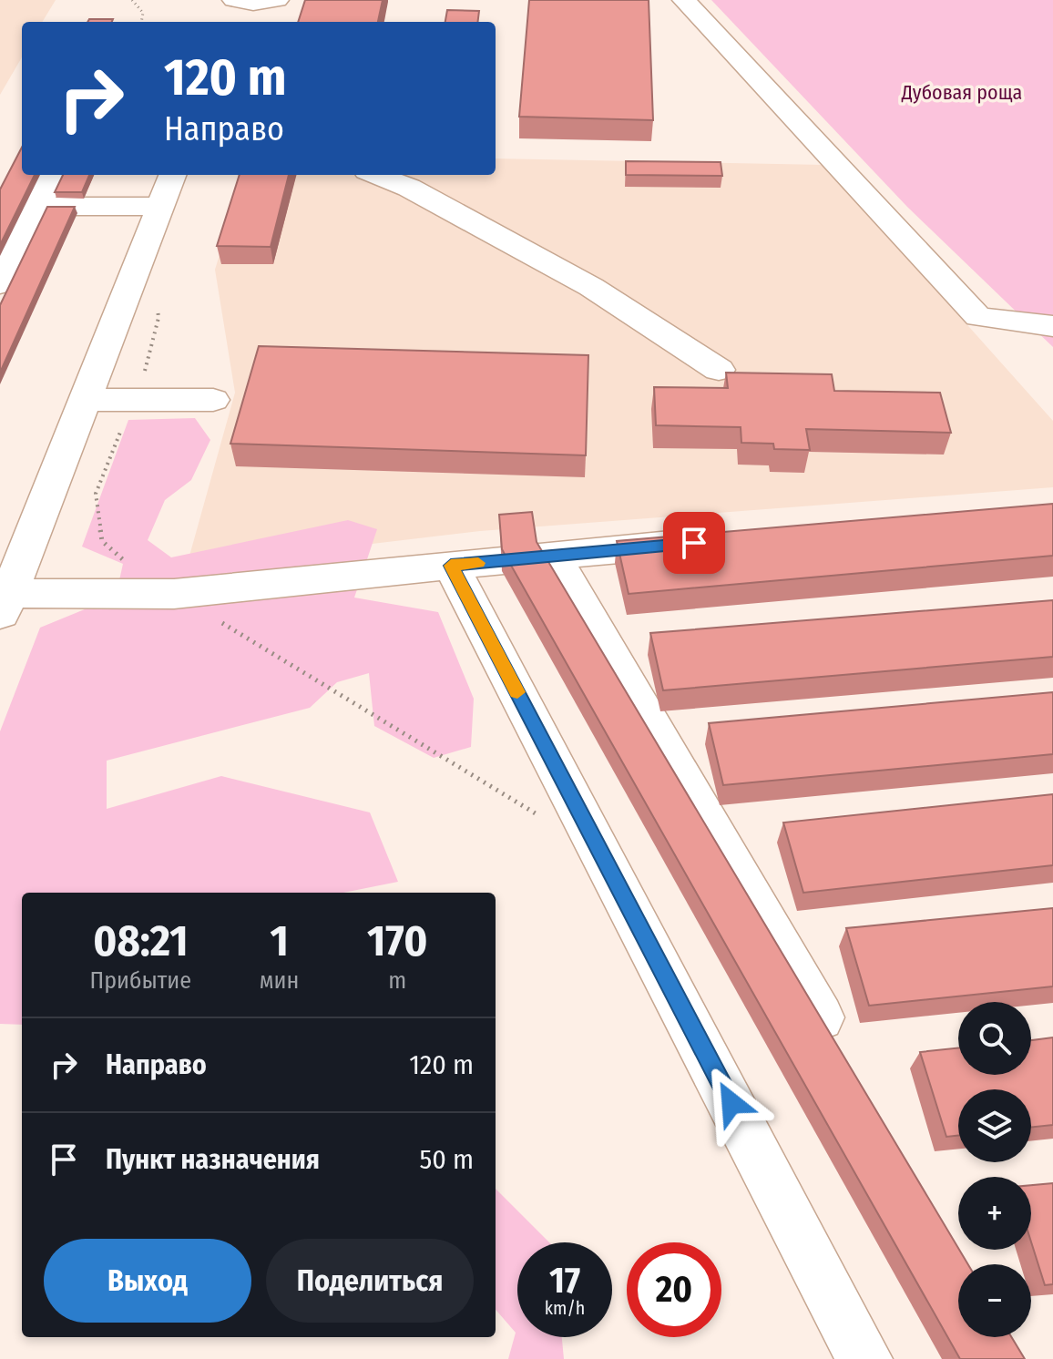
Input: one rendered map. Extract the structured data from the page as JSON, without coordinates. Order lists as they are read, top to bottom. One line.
{"parks":["Дубовая роща"],"page":{"turn":["120 m","Направо"],"eta":["08:21","Прибытие","1","мин","170","m"],"map_buttons":["+","−"],"list":[{"name":"Направо","value":"120 m"},{"name":"Пункт назначения","value":"50 m"}],"buttons":["Выход","Поделиться"],"speed":"17 km/h","limit":"20"}}
